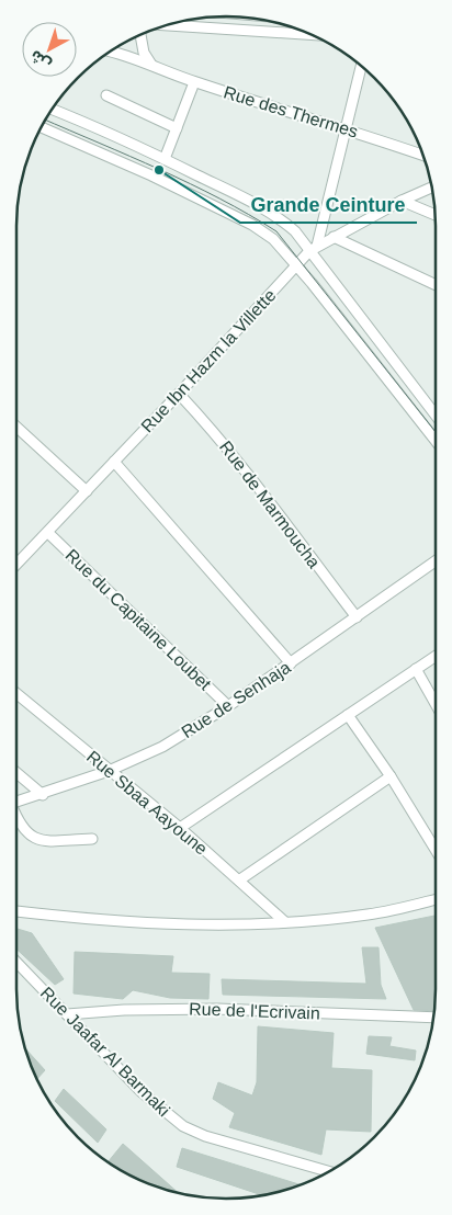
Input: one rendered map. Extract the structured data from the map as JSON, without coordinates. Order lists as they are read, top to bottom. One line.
{"streets":{"street":["Rue des Thermes","Rue Ibn Hazm la Villette","Rue de Marmoucha","Rue du Capitaine Loubet","Rue de Senhaja","Rue Sbaa Aayoune","Rue de l'Ecrivain","Rue Jaafar Al Barmaki"]},"crossings":[["Rue Ibn Hazm la Villette","Rue de Marmoucha"],["Rue Ibn Hazm la Villette","Rue du Capitaine Loubet"],["Rue de Marmoucha","Rue de Senhaja"],["Rue du Capitaine Loubet","Rue de Senhaja"],["Rue de Senhaja","Rue Sbaa Aayoune"],["Rue de l'Ecrivain","Rue Jaafar Al Barmaki"]],"places":["Grande Ceinture"],"north":"bottom left"}
